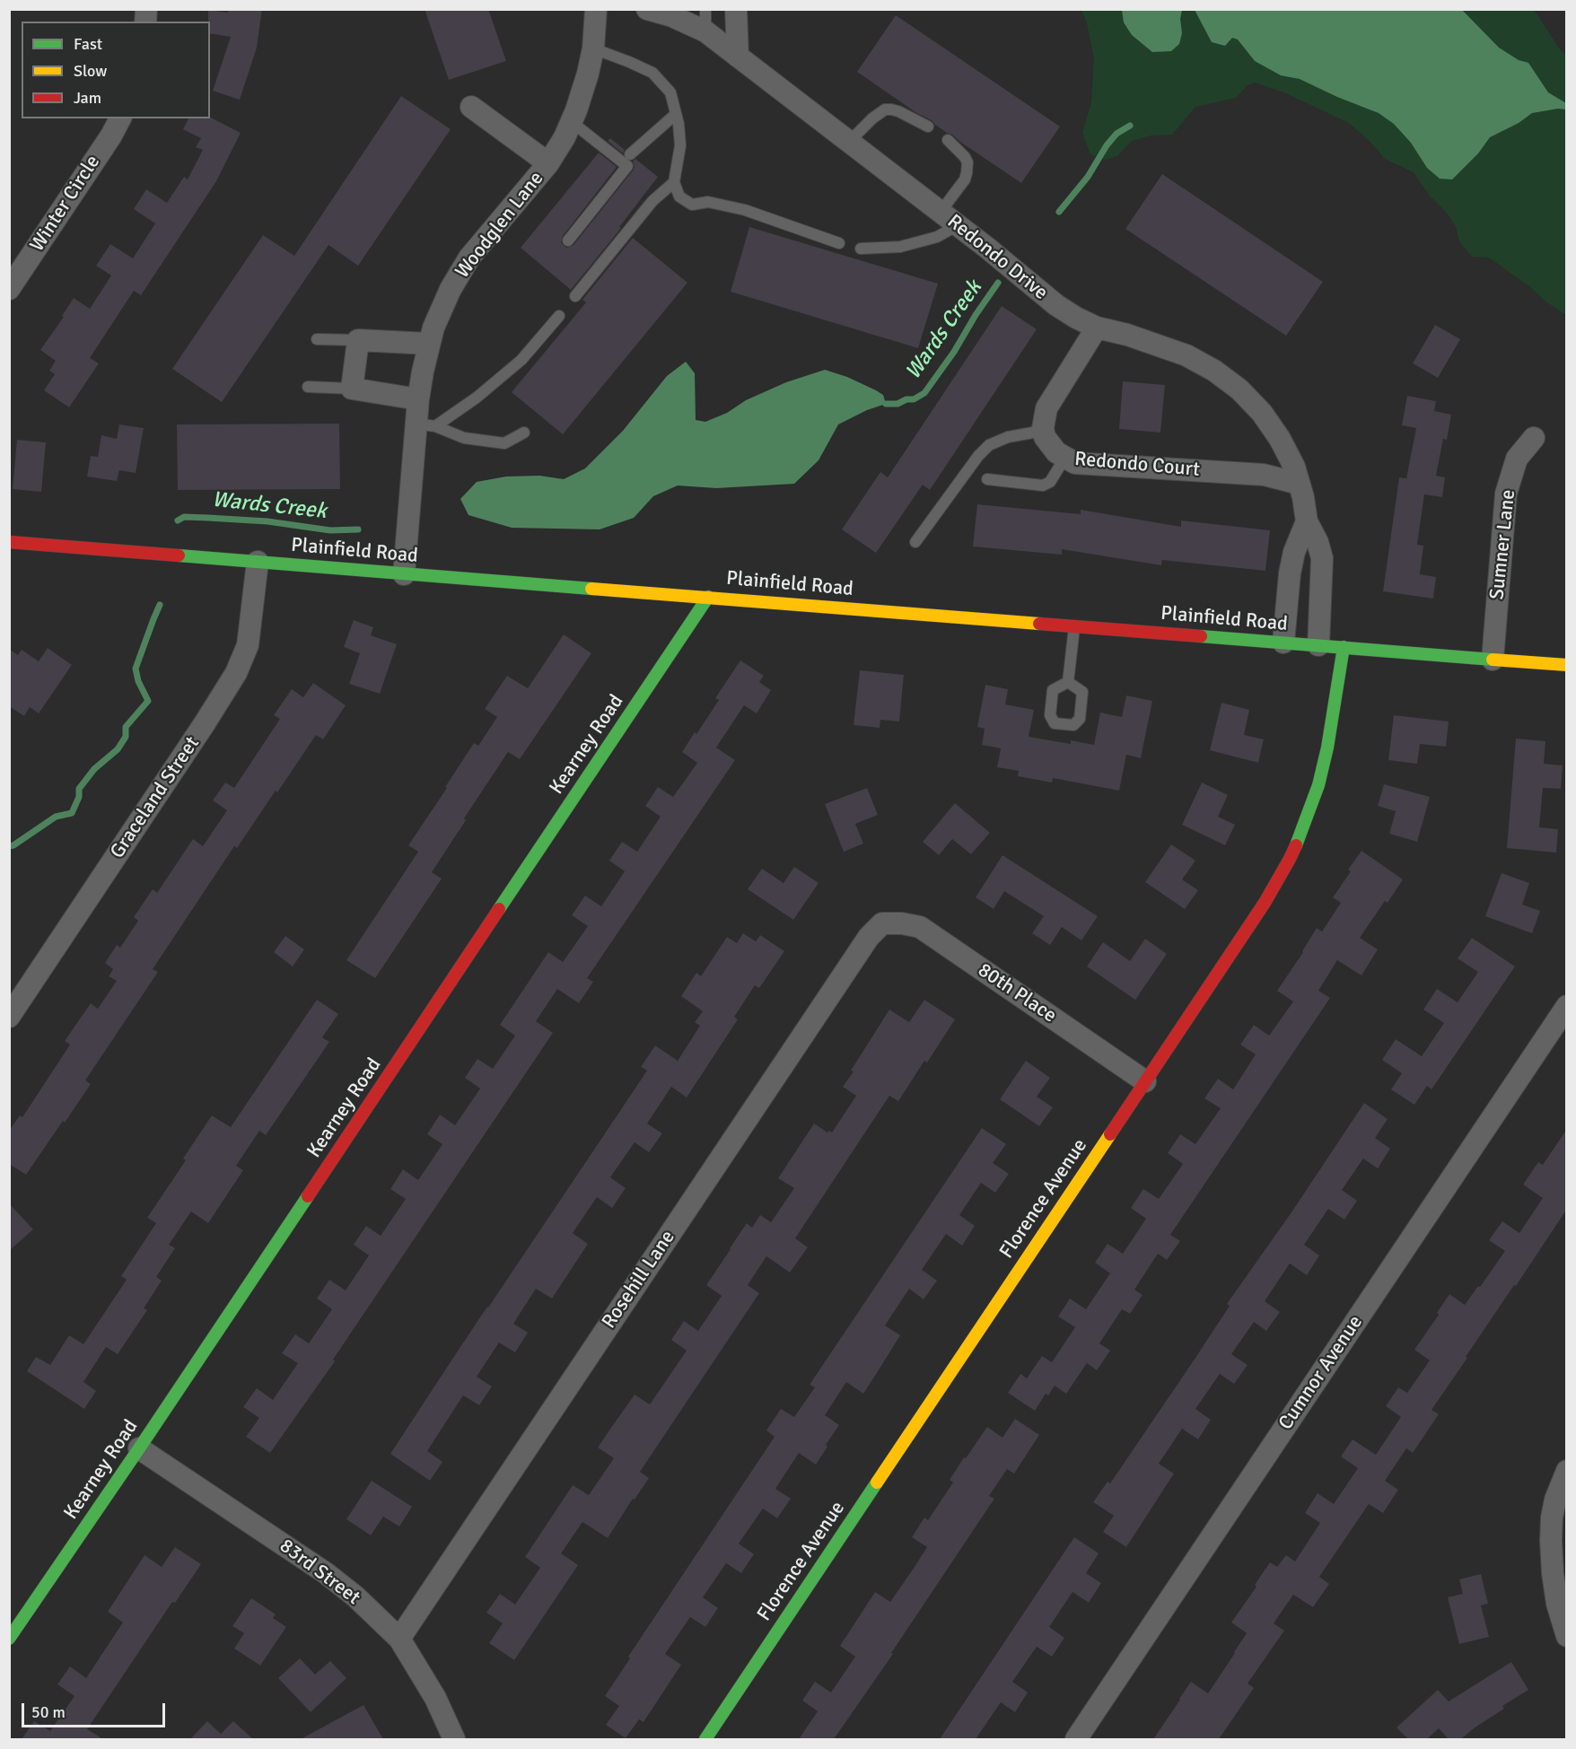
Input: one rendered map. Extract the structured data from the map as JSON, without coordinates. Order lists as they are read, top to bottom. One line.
{"streets":{"street":["Winter Circle","Woodglen Lane","Redondo Drive","Redondo Court","Sumner Lane","Plainfield Road","Kearney Road","Graceland Street","80th Place","Florence Avenue","Rosehill Lane","Cumnor Avenue","83rd Street"]},"crossings":[["Woodglen Lane","Plainfield Road"],["Redondo Drive","Redondo Court"],["Redondo Drive","Plainfield Road"],["Sumner Lane","Plainfield Road"],["Plainfield Road","Kearney Road"],["Plainfield Road","Graceland Street"],["Plainfield Road","Florence Avenue"],["Kearney Road","83rd Street"],["80th Place","Florence Avenue"],["80th Place","Rosehill Lane"],["Rosehill Lane","83rd Street"]],"water":["Wards Creek"],"legend":["Fast","Slow","Jam"],"scale_bar":"50 m"}
